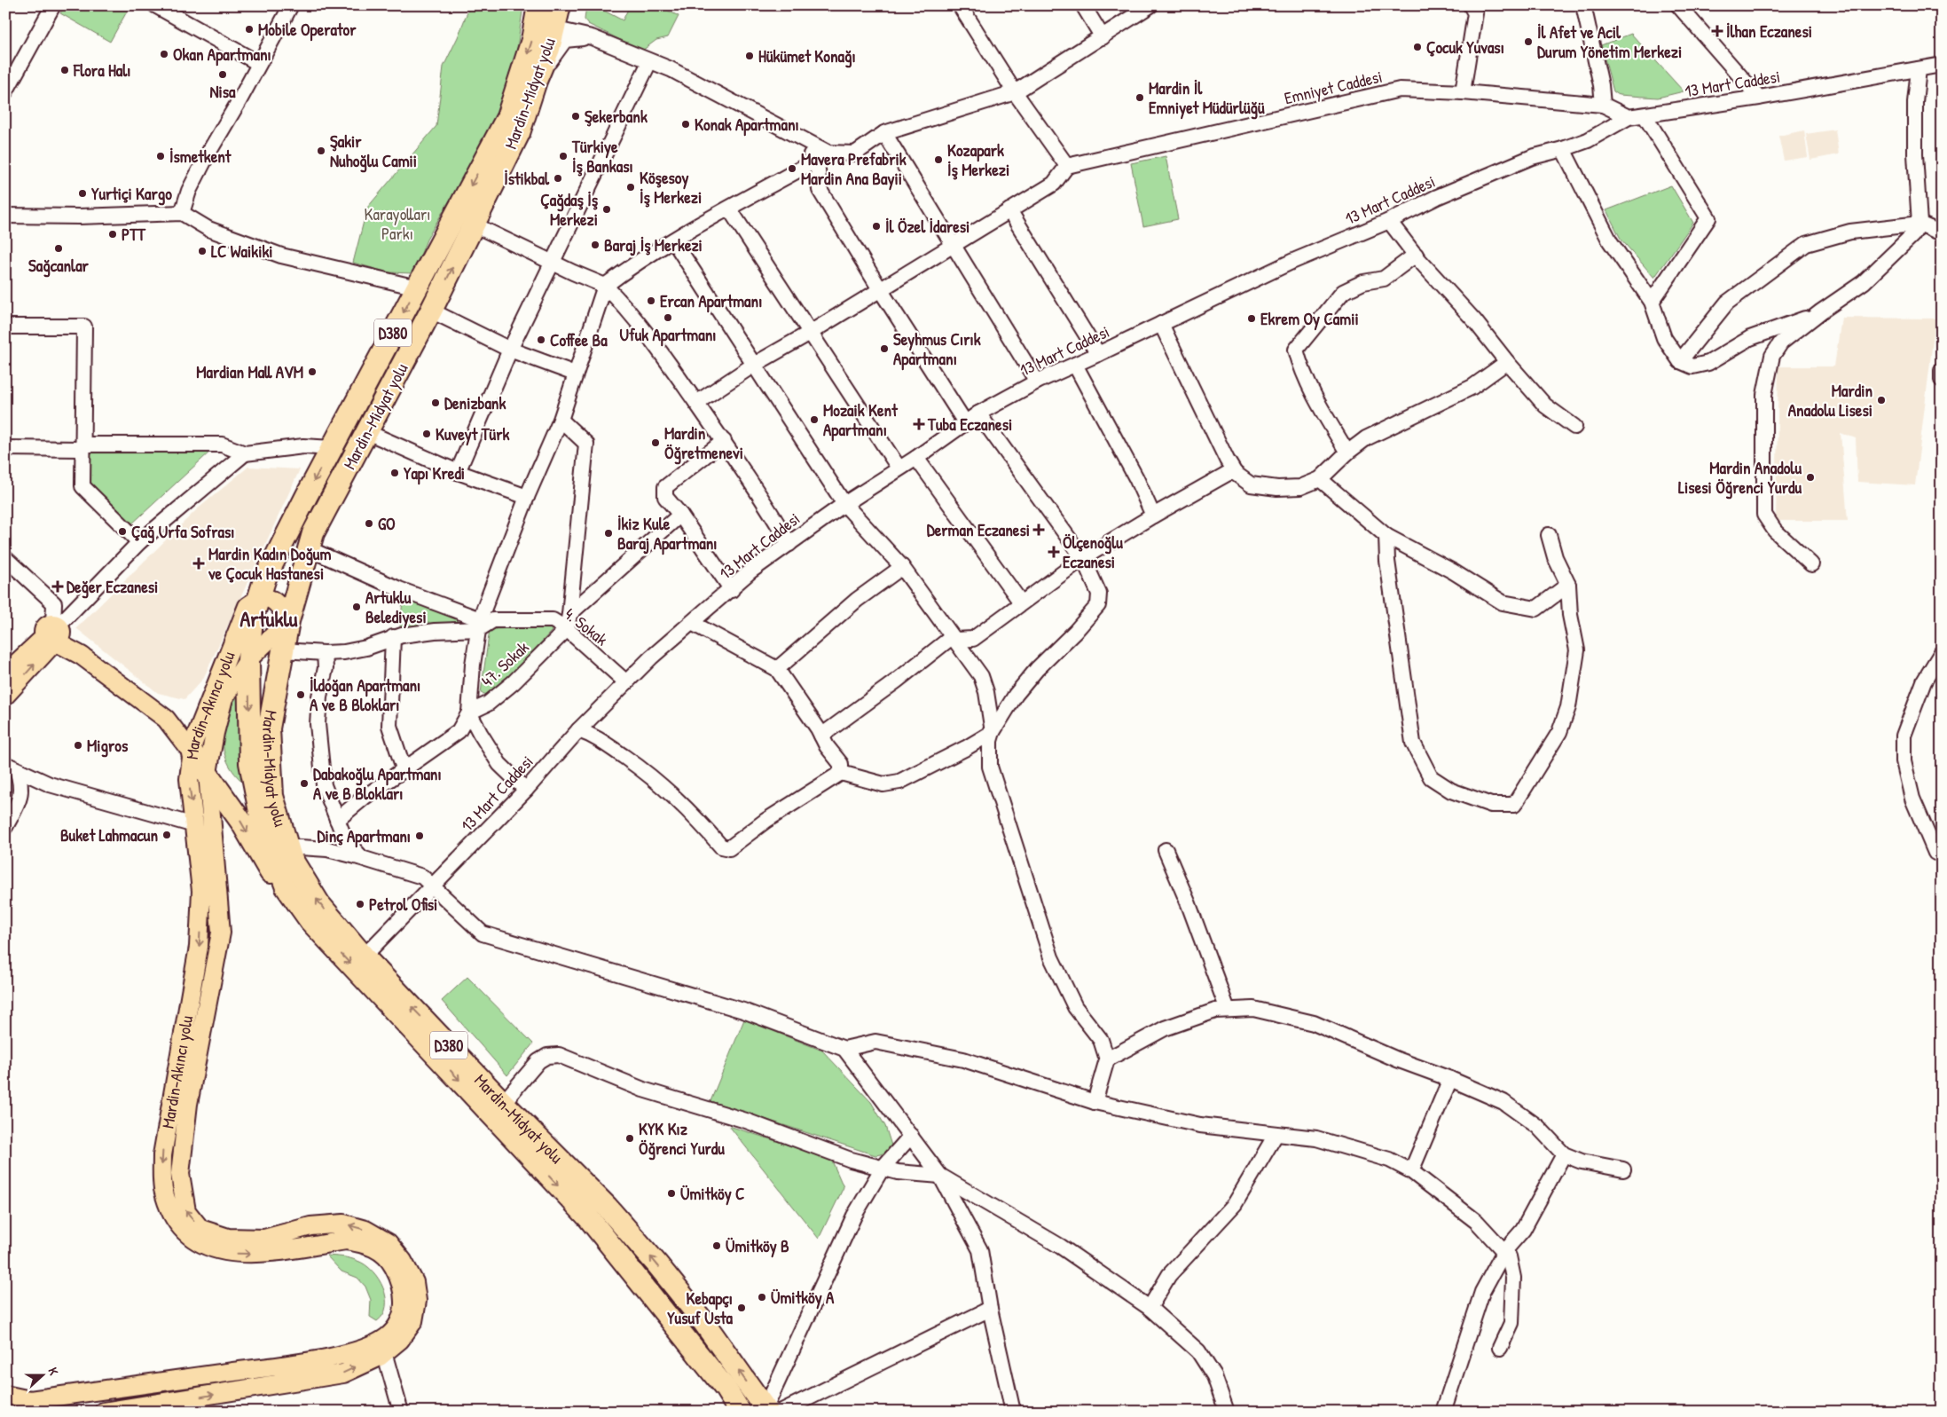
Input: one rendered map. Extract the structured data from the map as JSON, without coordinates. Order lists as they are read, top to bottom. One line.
{"streets":{"highway":["Mardin-Midyat yolu","D380"],"main road":["Mardin-Akıncı yolu"],"street":["13 Mart Caddesi","Emniyet Caddesi","4. Sokak","47. Sokak"]},"crossings":[["13 Mart Caddesi","Emniyet Caddesi"],["13 Mart Caddesi","Mardin-Midyat yolu"],["13 Mart Caddesi","4. Sokak"],["Mardin-Midyat yolu","4. Sokak"],["Mardin-Midyat yolu","Mardin-Akıncı yolu"],["4. Sokak","47. Sokak"]],"districts":["Artuklu"],"parks":["Karayolları Parkı"],"places":{"other":["Mobile Operator","İl Afet ve Acil Durum Yönetim Merkezi","Çocuk Yuvası","Okan Apartmanı","Hükümet Konağı","Flora Halı","Nisa","Mardin İl Emniyet Müdürlüğü","Şekerbank","Konak Apartmanı","Şakir Nuhoğlu Camii","İsmetkent","Türkiye İş Bankası","Kozapark İş Merkezi","Mavera Prefabrik Mardin Ana Bayii","İstikbal","Köşesoy İş Merkezi","Yurtiçi Kargo","Çağdaş İş Merkezi","İl Özel İdaresi","PTT","Baraj İş Merkezi","Sağcanlar","LC Waikiki","Ercan Apartmanı","Ufuk Apartmanı","Ekrem Oy Camii","Coffee Ba","Seyhmus Cırık Apartmanı","Mardian Mall AVM","Mardin Anadolu Lisesi","Denizbank","Mozaik Kent Apartmanı","Kuveyt Türk","Mardin Öğretmenevi","Yapı Kredi","Mardin Anadolu Lisesi Öğrenci Yurdu","GO","Çağ Urfa Sofrası","İkiz Kule Baraj Apartmanı","Artuklu Belediyesi","İldoğan Apartmanı A ve B Blokları","Migros","Dabakoğlu Apartmanı A ve B Blokları","Buket Lahmacun","Dinç Apartmanı","Petrol Ofisi","KYK Kız Öğrenci Yurdu","Ümitköy C","Ümitköy B","Ümitköy A","Kebapçı Yusuf Usta"],"health":["İlhan Eczanesi","Tuba Eczanesi","Derman Eczanesi","Ölçenoğlu Eczanesi","Mardin Kadın Doğum ve Çocuk Hastanesi","Değer Eczanesi"]},"north":"right"}
